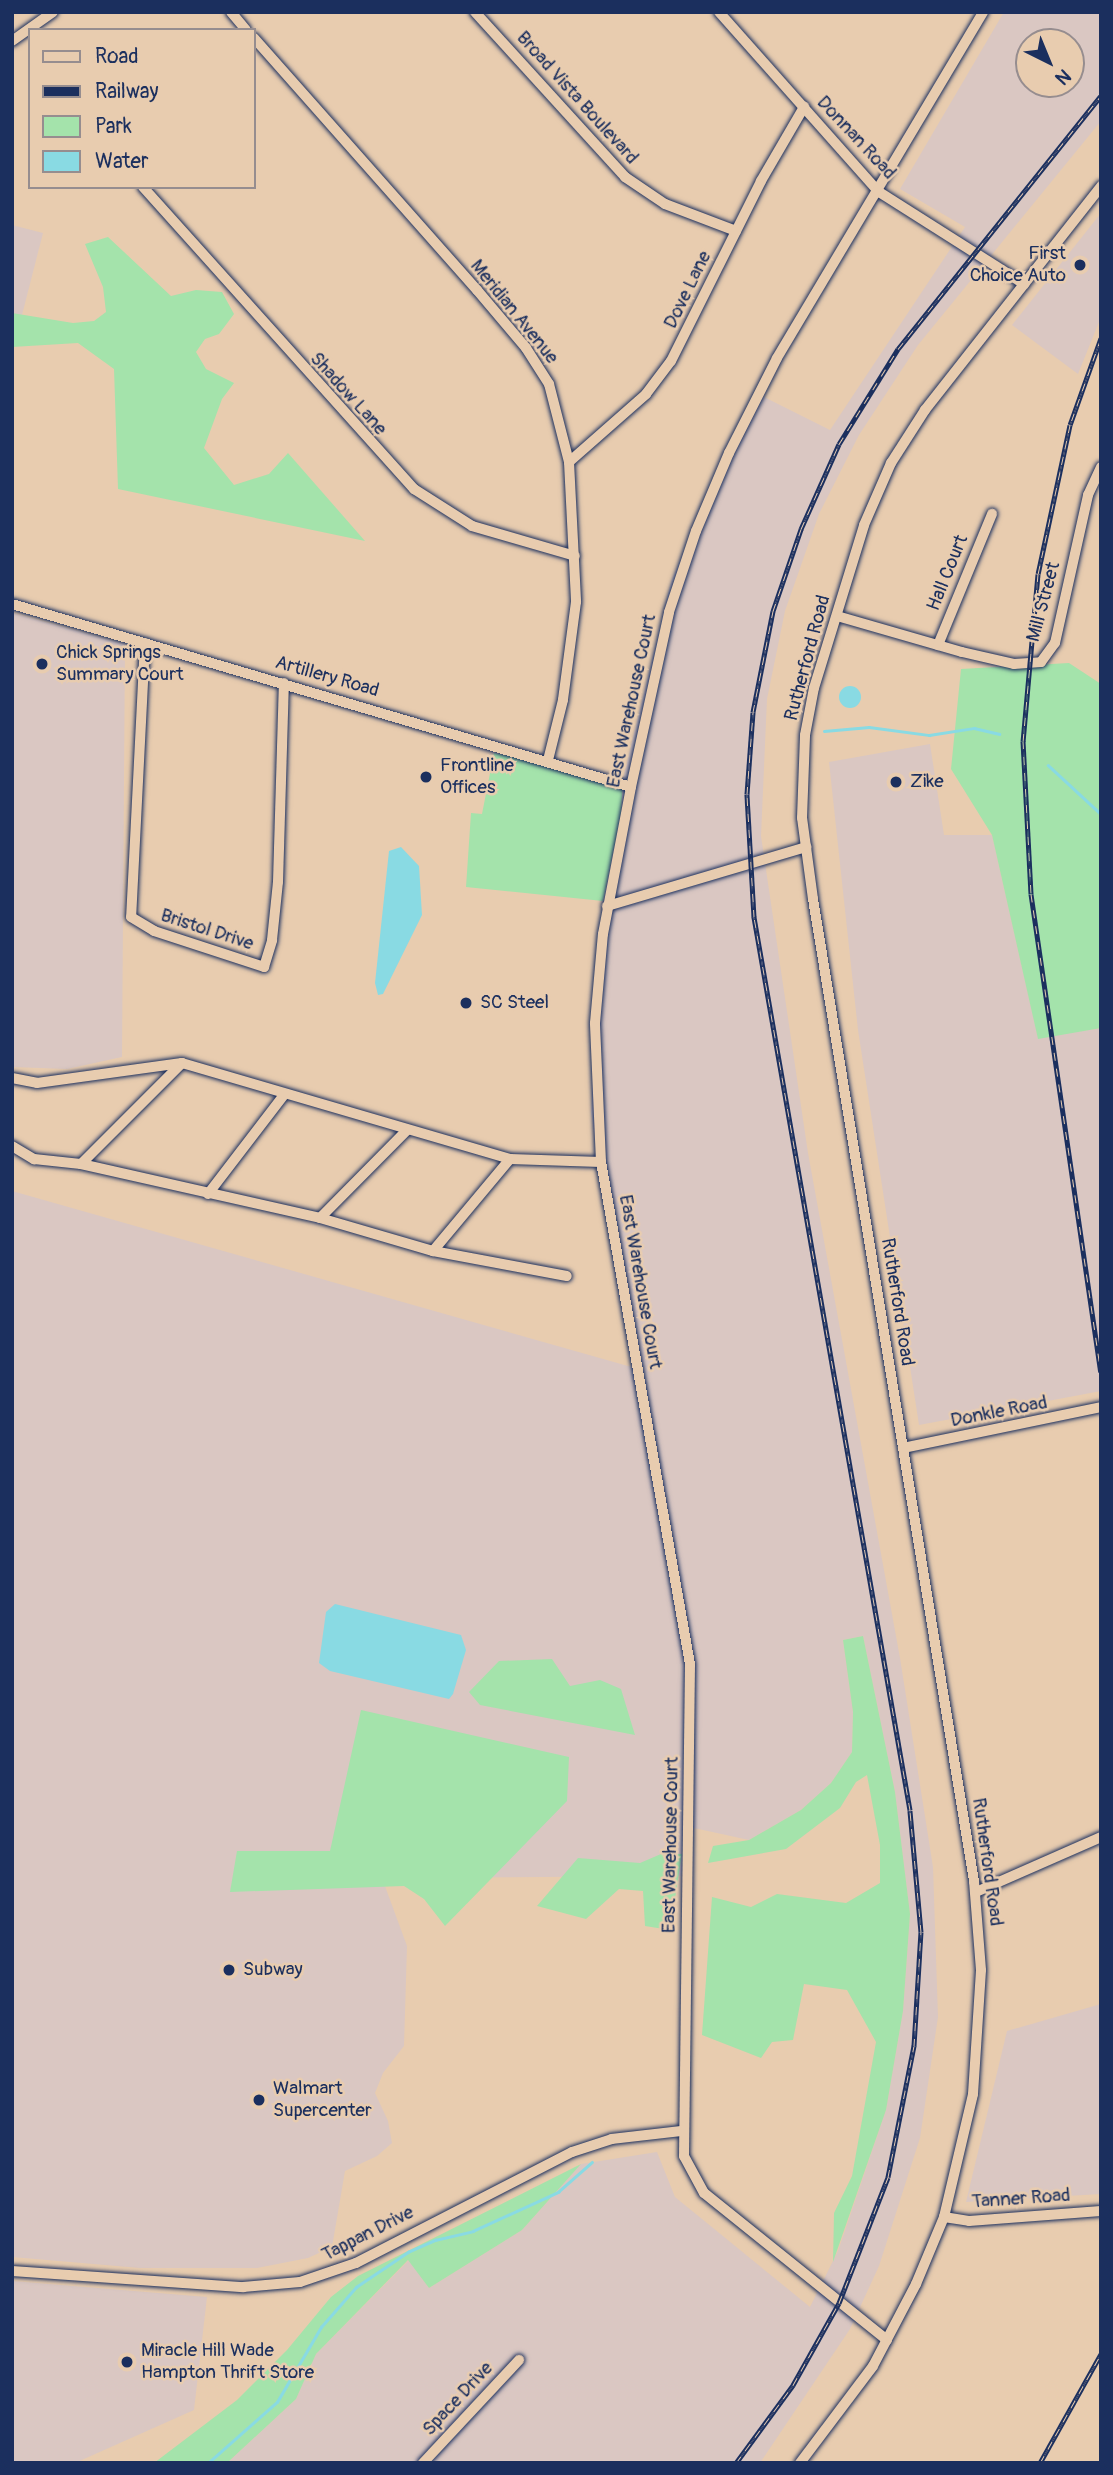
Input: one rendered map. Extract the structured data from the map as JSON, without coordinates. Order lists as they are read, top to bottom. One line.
{"streets":{"street":["Broad Vista Boulevard","Donnan Road","Dove Lane","Meridian Avenue","Shadow Lane","Hall Court","Mill Street","Rutherford Road","Artillery Road","East Warehouse Court","Bristol Drive","Donkle Road","Tanner Road","Tappan Drive","Space Drive"]},"crossings":[["Broad Vista Boulevard","Dove Lane"],["Donnan Road","Dove Lane"],["Donnan Road","Rutherford Road"],["Donnan Road","East Warehouse Court"],["Dove Lane","Meridian Avenue"],["Meridian Avenue","Shadow Lane"],["Meridian Avenue","Artillery Road"],["Hall Court","Mill Street"],["Mill Street","Rutherford Road"],["Rutherford Road","East Warehouse Court"],["Rutherford Road","Donkle Road"],["Rutherford Road","Tanner Road"],["Artillery Road","East Warehouse Court"],["Artillery Road","Bristol Drive"],["East Warehouse Court","Tappan Drive"]],"places":["First Choice Auto","Chick Springs Summary Court","Frontline Offices","Zike","SC Steel","Subway","Walmart Supercenter","Miracle Hill Wade Hampton Thrift Store"],"legend":["Road","Railway","Park","Water"],"north":"bottom right"}
